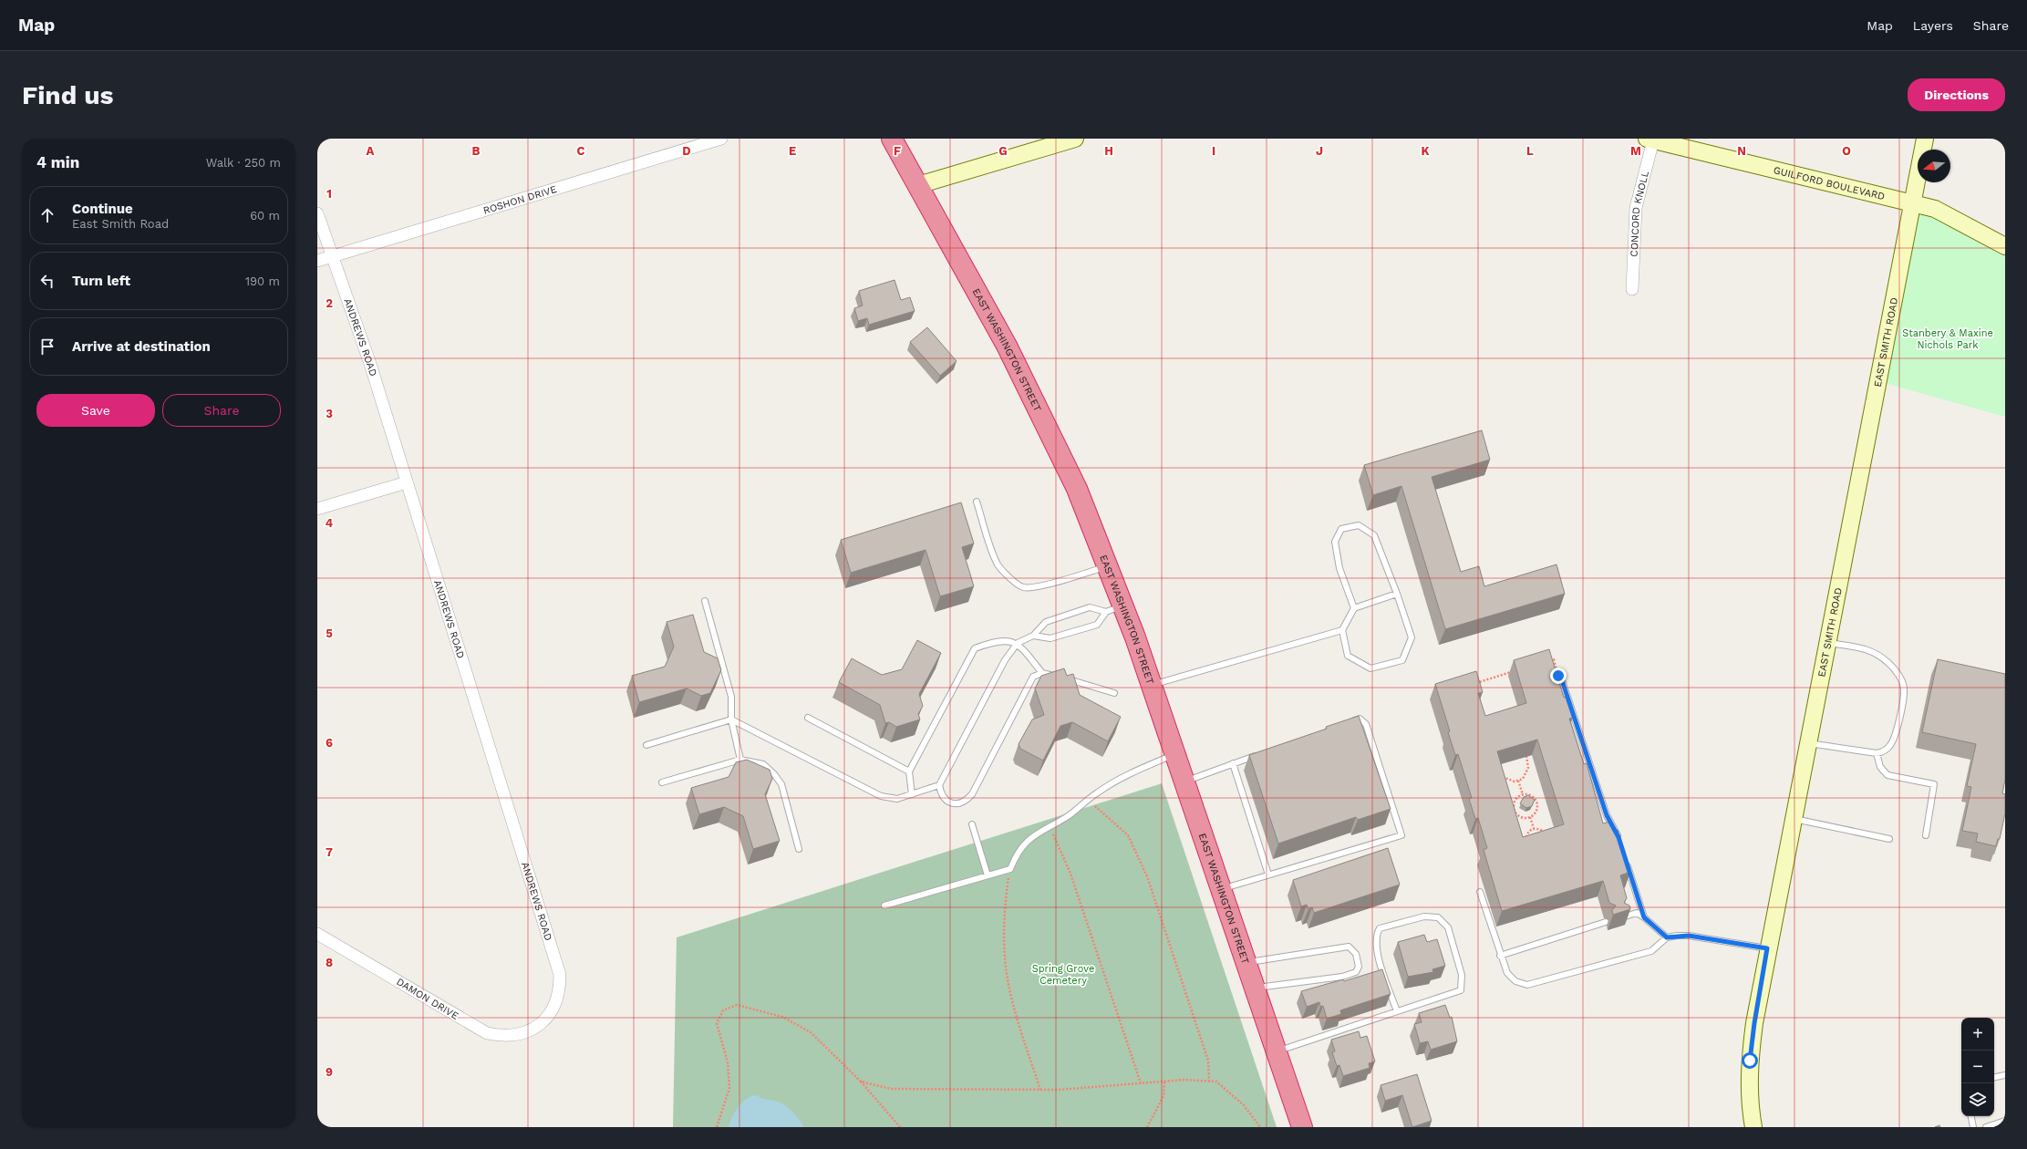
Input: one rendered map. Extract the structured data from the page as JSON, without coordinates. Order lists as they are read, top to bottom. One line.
{"streets":{"highway":["EAST WASHINGTON STREET"],"street":["GUILFORD BOULEVARD","ROSHON DRIVE","CONCORD KNOLL","ANDREWS ROAD","EAST SMITH ROAD","DAMON DRIVE"]},"crossings":[["GUILFORD BOULEVARD","CONCORD KNOLL"],["GUILFORD BOULEVARD","EAST SMITH ROAD"],["ROSHON DRIVE","ANDREWS ROAD"],["ANDREWS ROAD","DAMON DRIVE"]],"parks":["Stanbery & Maxine Nichols Park","Spring Grove Cemetery"],"north":"left","page":{"header":"Map","nav":["Map","Layers","Share"],"buttons":["Directions",["Save","Share"]],"title":"Find us","heading":["4 min","Walk · 250 m"],"list":[["Continue","East Smith Road","60 m"],["Turn left","190 m"],"Arrive at destination"],"map_buttons":["+","−"]},"grid":{"columns":["A","B","C","D","E","F","G","H","I","J","K","L","M","N","O"],"rows":["1","2","3","4","5","6","7","8","9"]}}
